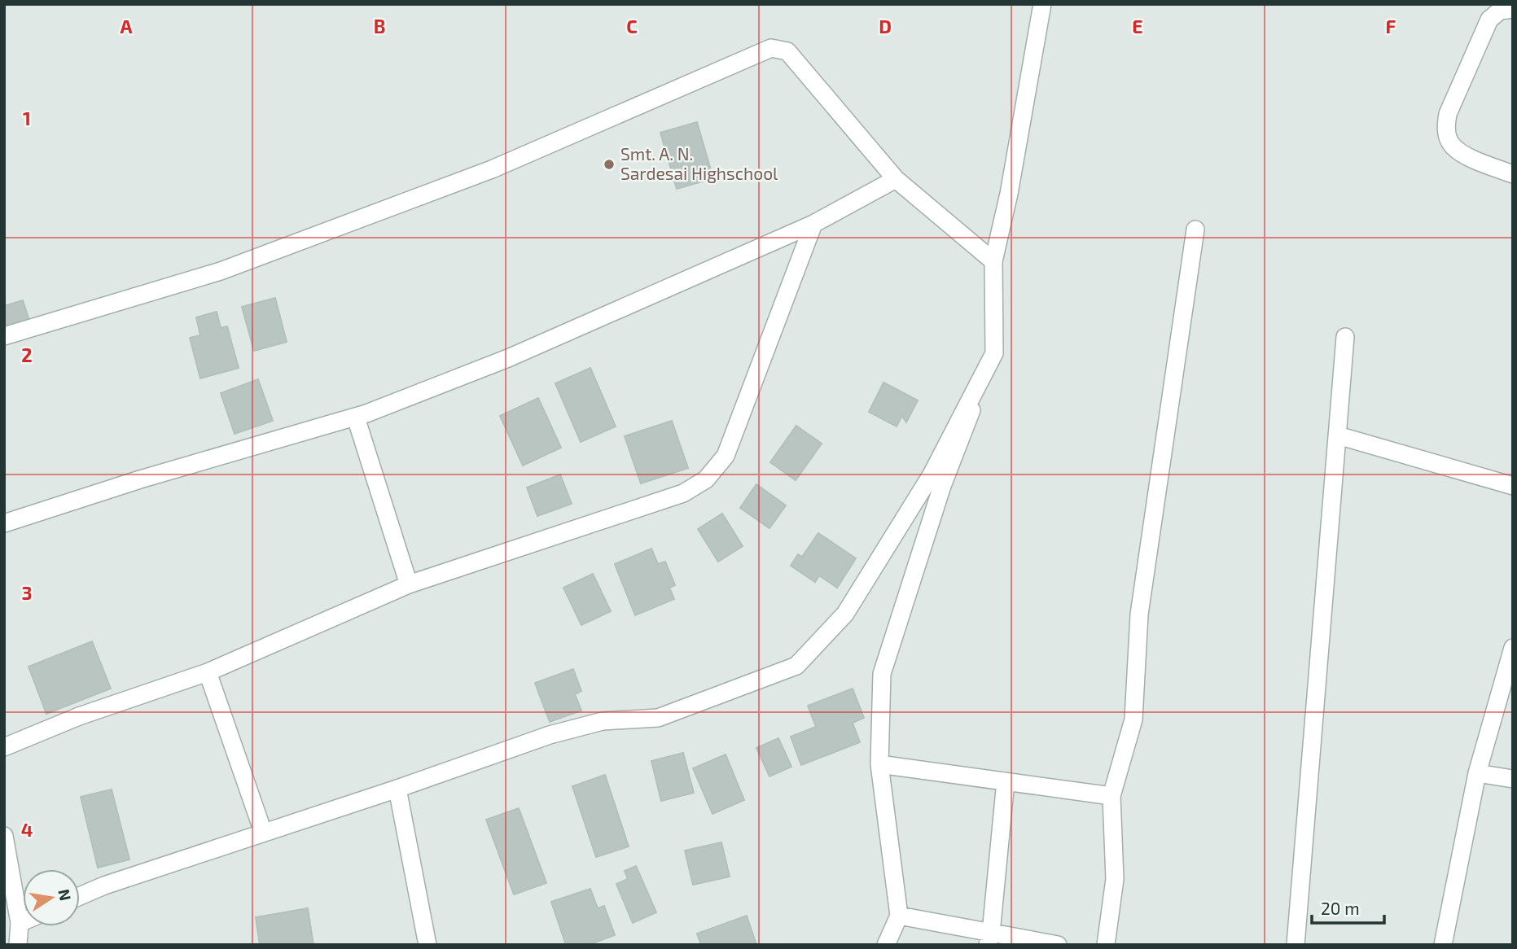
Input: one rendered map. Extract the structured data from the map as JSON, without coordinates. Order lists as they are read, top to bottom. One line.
{"places":["Smt. A. N. Sardesai Highschool"],"scale_bar":"20 m","north":"right","grid":{"columns":["A","B","C","D","E","F"],"rows":["1","2","3","4"]}}
